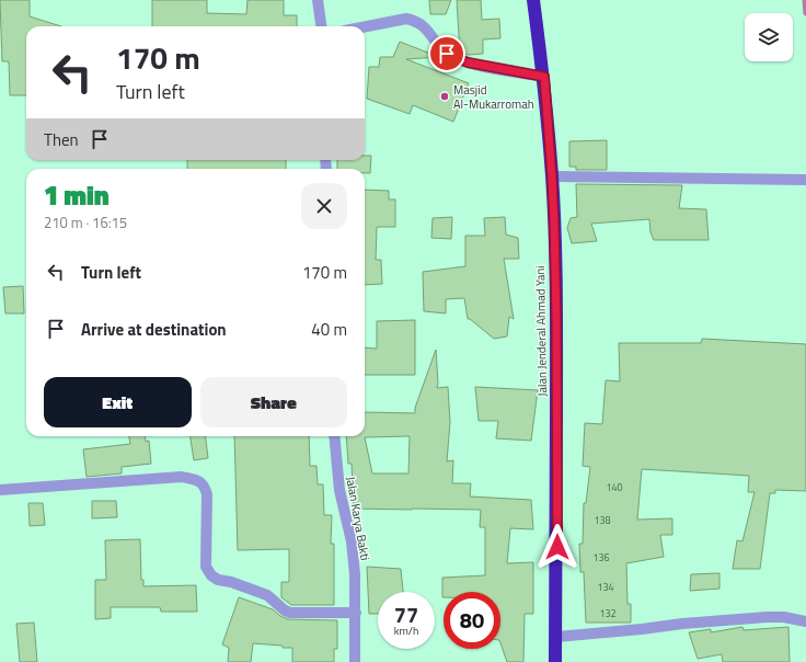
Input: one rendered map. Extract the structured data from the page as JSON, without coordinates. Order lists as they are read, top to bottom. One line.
{"streets":{"highway":["Jalan Jenderal Ahmad Yani"],"street":["Jalan Karya Bakti"]},"places":["Masjid Al-Mukarromah"],"house_numbers":["140","138","136","134","132"],"page":{"turn":["170 m","Turn left"],"then":"Then","heading":["1 min","210 m · 16:15"],"list":[{"name":"Turn left","value":"170 m"},{"name":"Arrive at destination","value":"40 m"}],"buttons":["Exit","Share"],"speed":"77 km/h","limit":"80"}}
